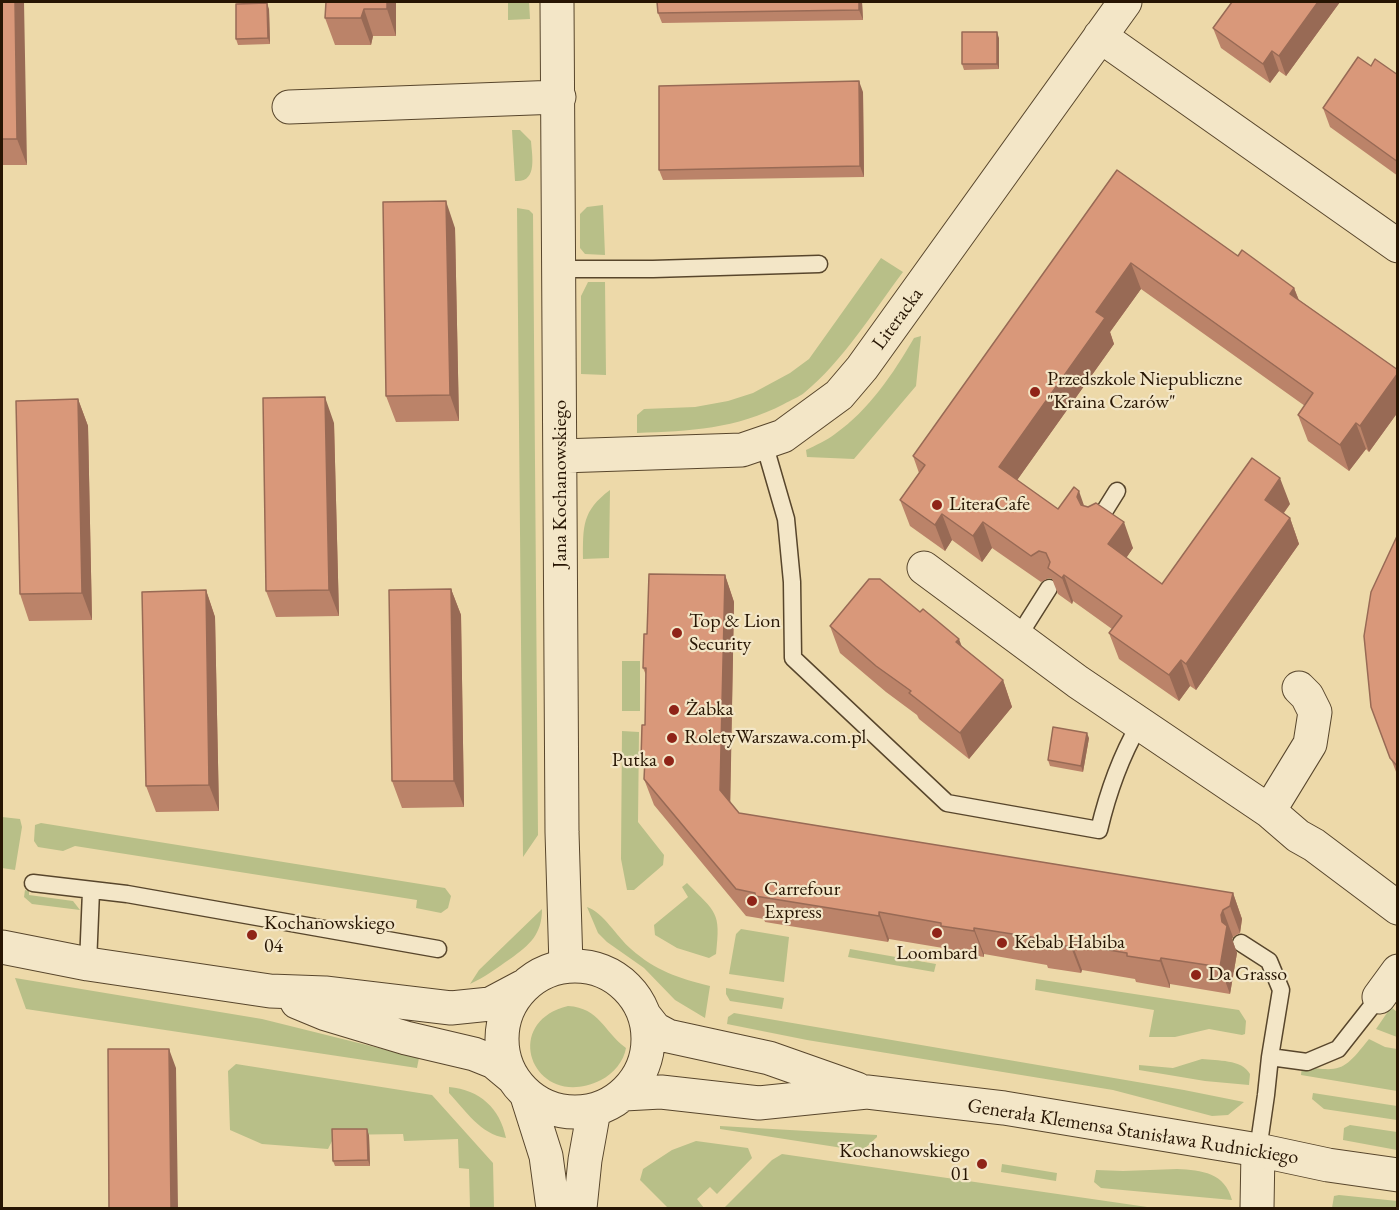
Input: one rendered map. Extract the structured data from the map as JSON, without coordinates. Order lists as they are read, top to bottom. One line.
{"streets":{"street":["Literacka","Jana Kochanowskiego","Generała Klemensa Stanisława Rudnickiego"]},"crossings":[["Literacka","Jana Kochanowskiego"],["Jana Kochanowskiego","Generała Klemensa Stanisława Rudnickiego"]],"places":["Przedszkole Niepubliczne \"Kraina Czarów\"","LiteraCafe","Top & Lion Security","Żabka","RoletyWarszawa.com.pl","Putka","Carrefour Express","Loombard","Kochanowskiego 04","Kebab Habiba","Da Grasso","Kochanowskiego 01"]}
